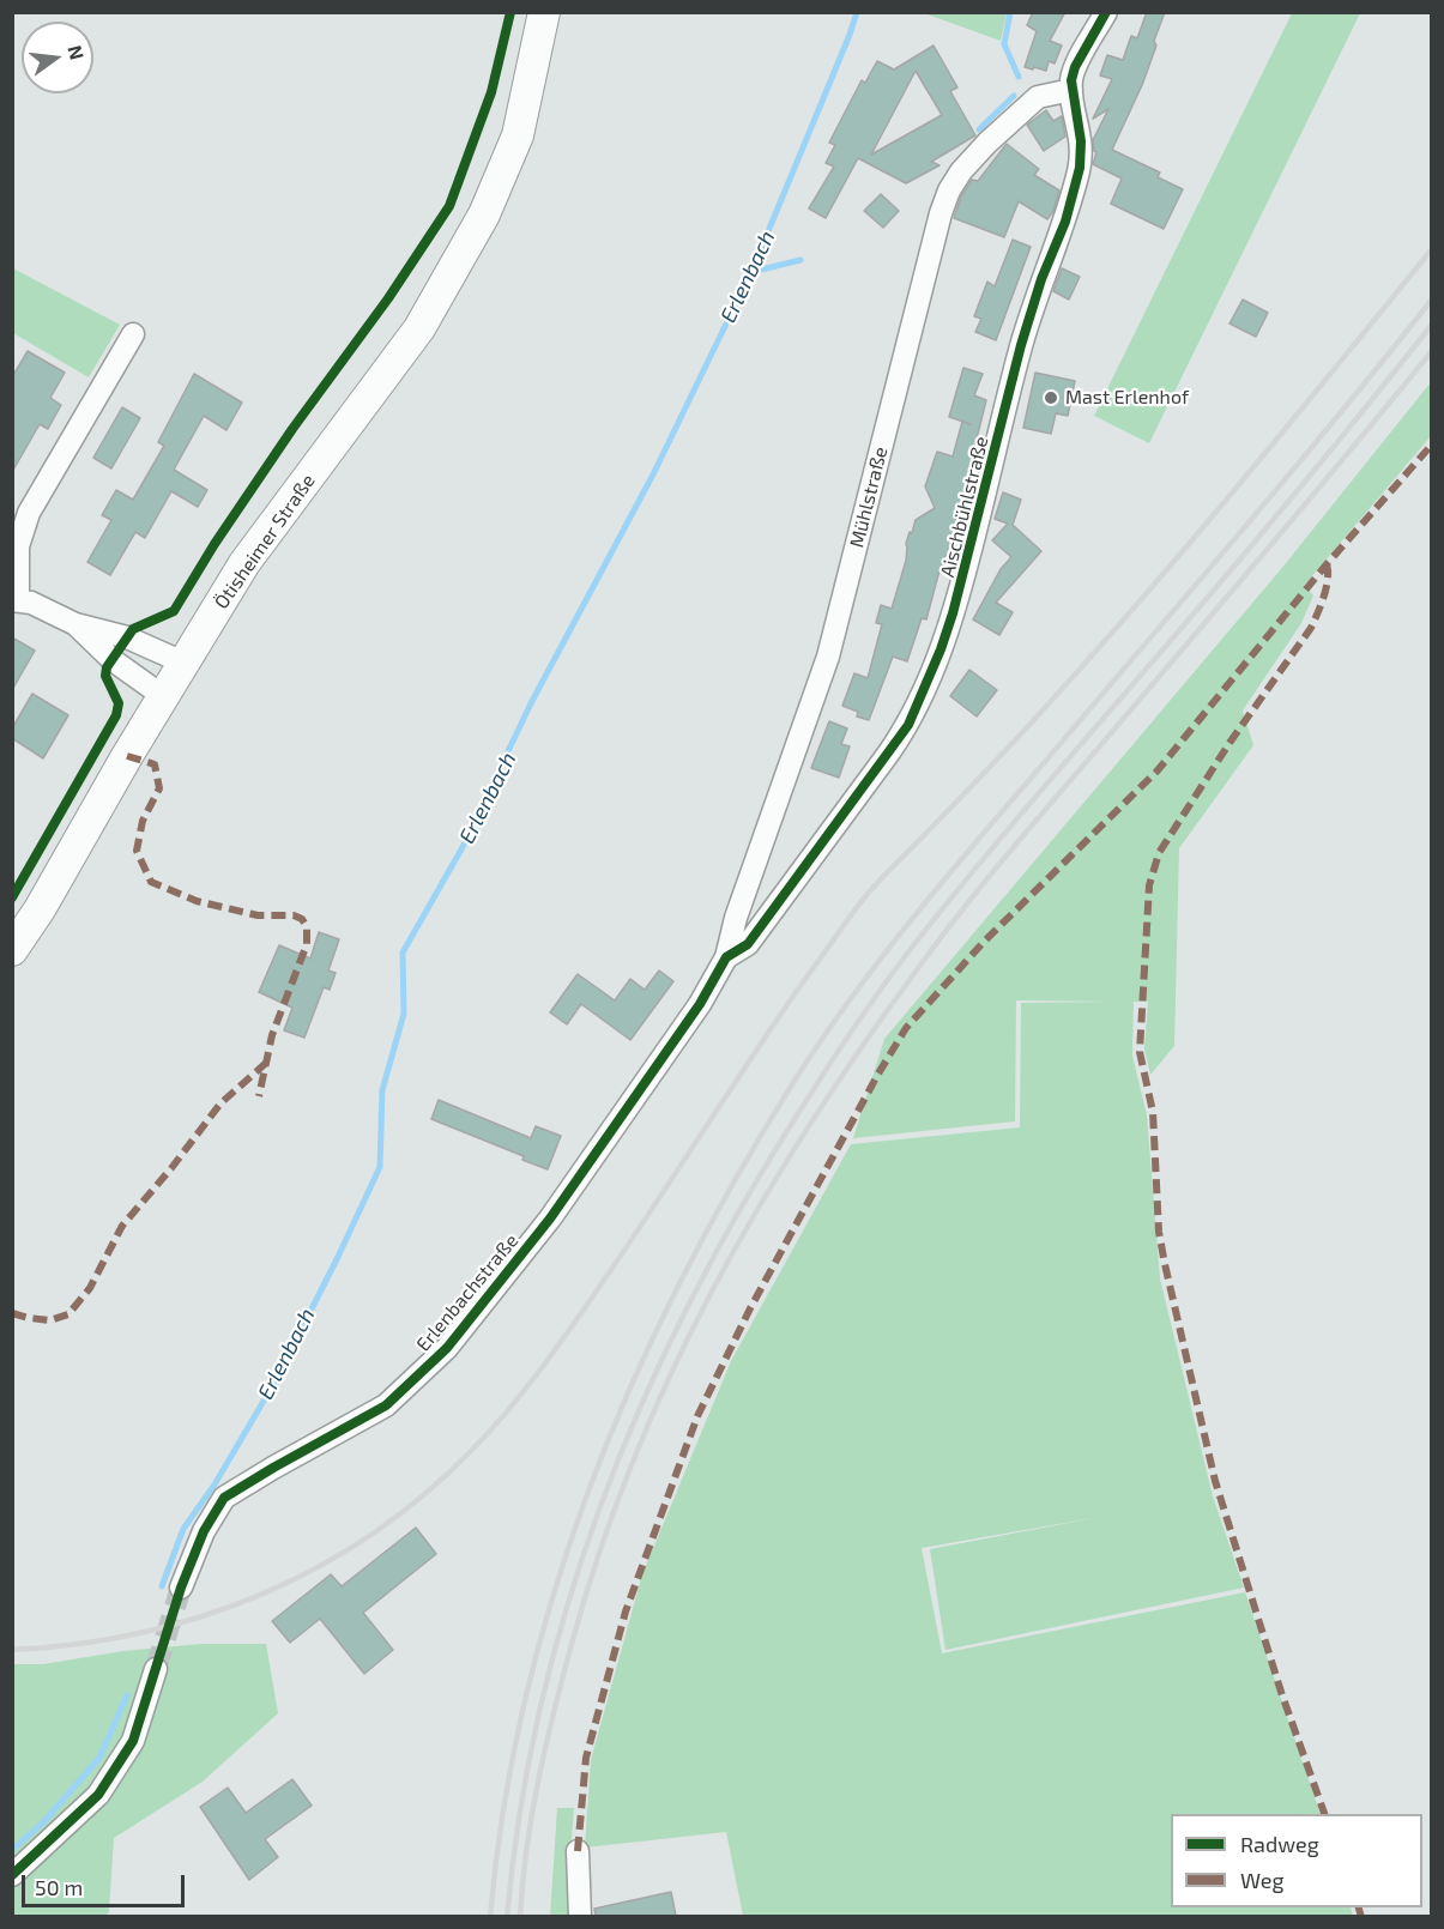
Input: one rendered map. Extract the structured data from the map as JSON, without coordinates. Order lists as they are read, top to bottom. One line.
{"streets":{"main road":["Ötisheimer Straße"],"street":["Mühlstraße","Aischbühlstraße","Erlenbachstraße"]},"crossings":[["Mühlstraße","Aischbühlstraße"],["Mühlstraße","Erlenbachstraße"],["Aischbühlstraße","Erlenbachstraße"]],"water":["Erlenbach"],"places":["Mast Erlenhof"],"legend":["Radweg","Weg"],"scale_bar":"50 m","north":"right"}
